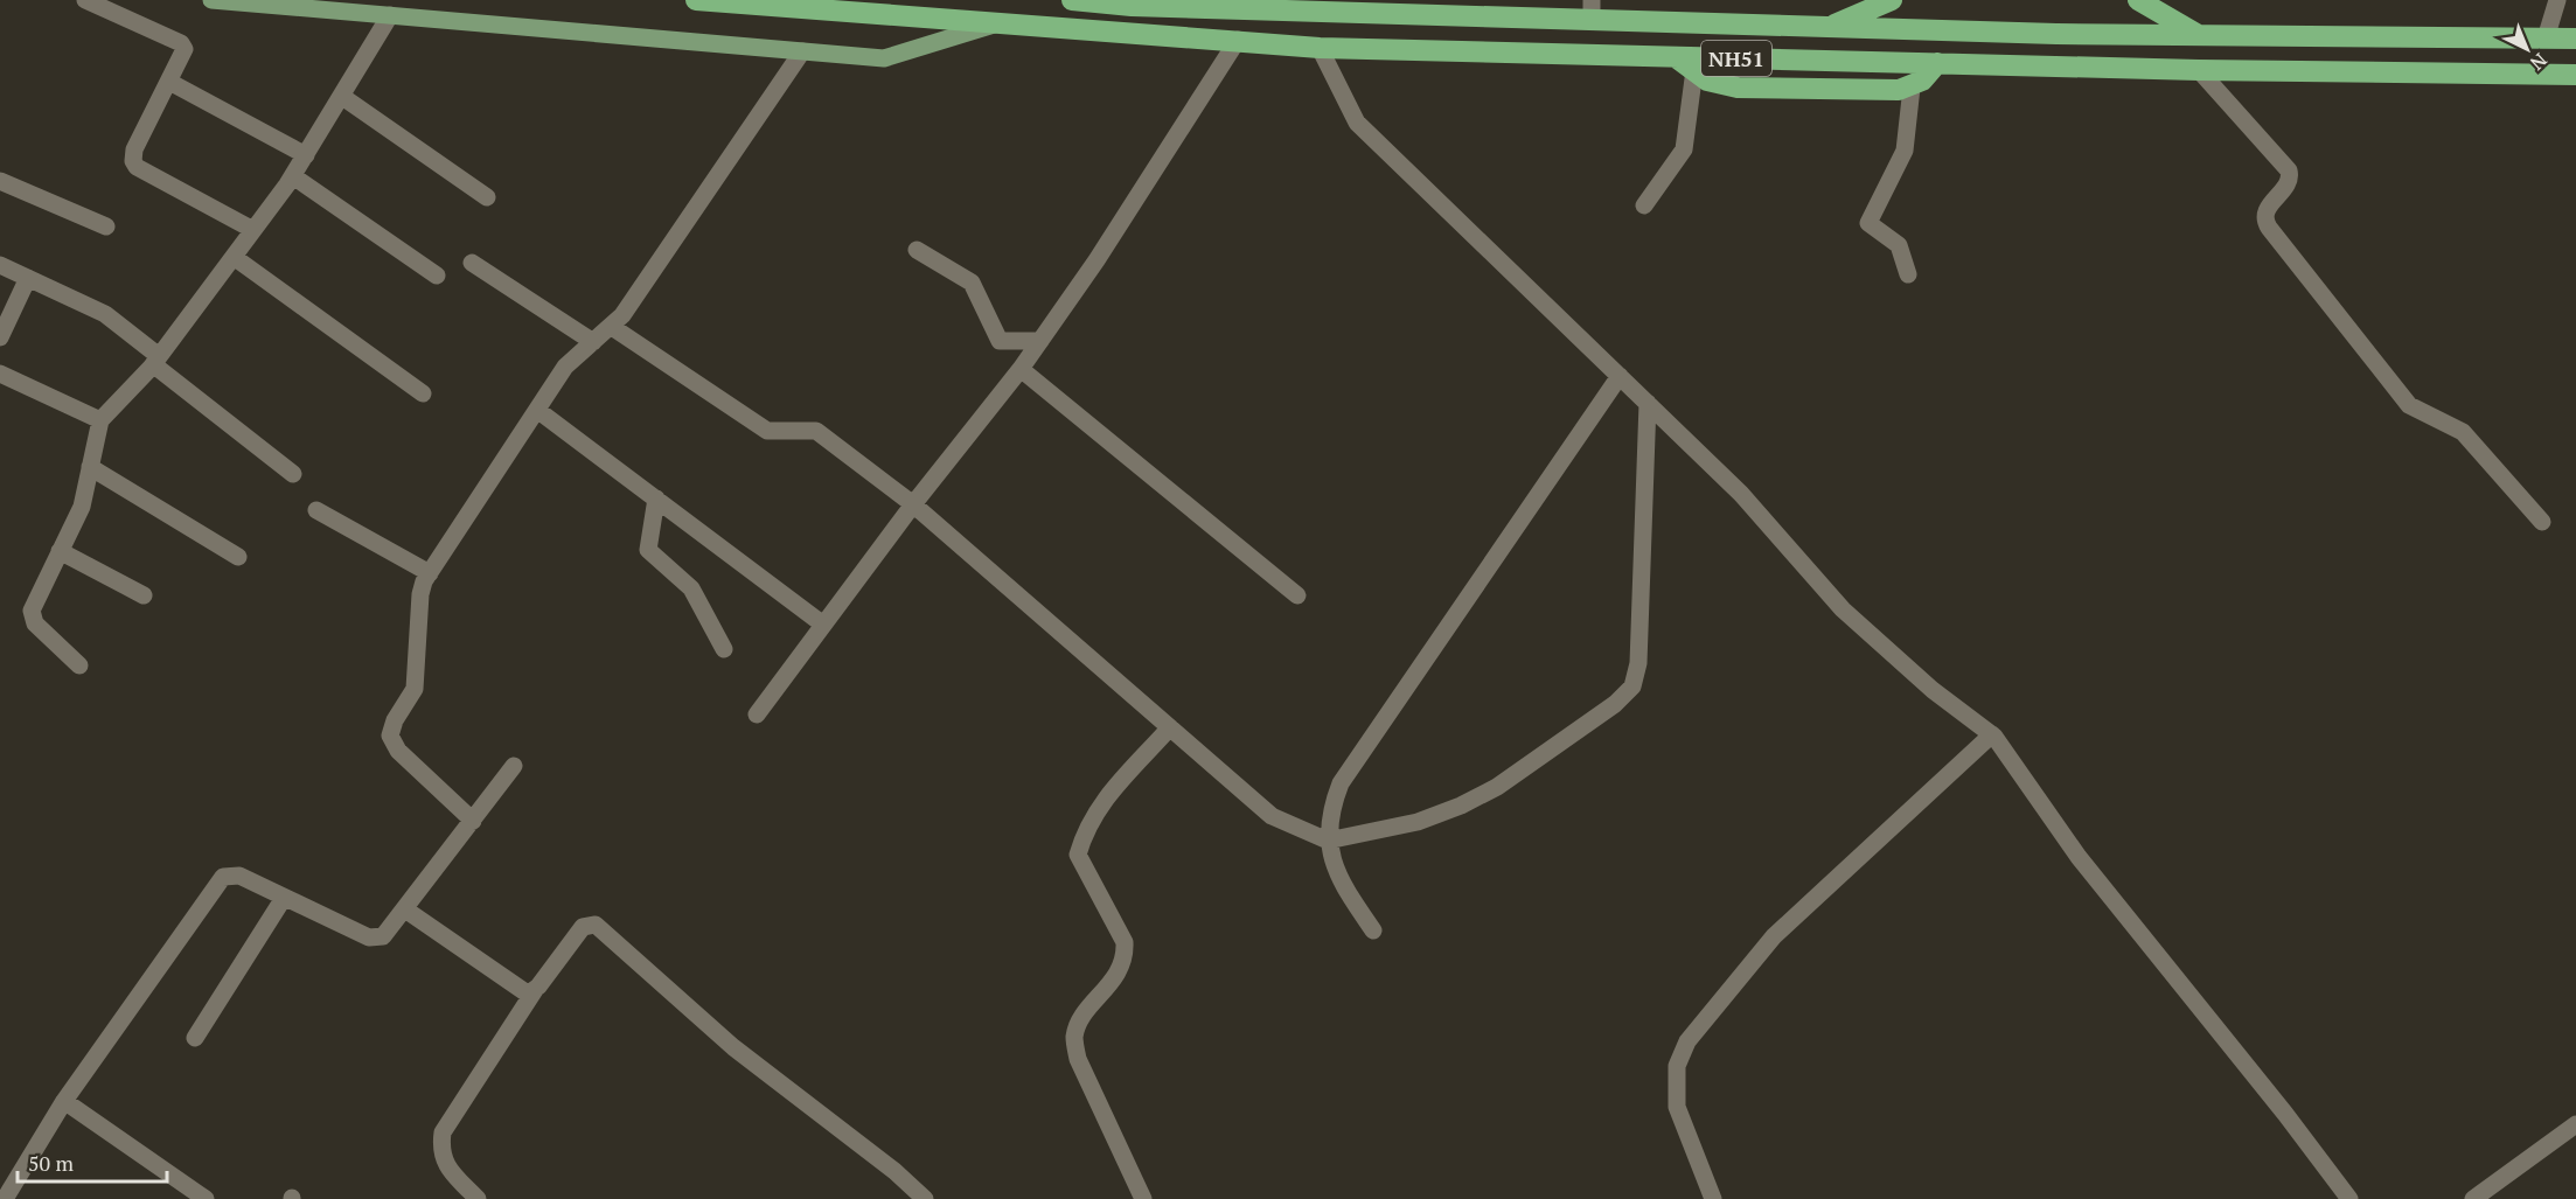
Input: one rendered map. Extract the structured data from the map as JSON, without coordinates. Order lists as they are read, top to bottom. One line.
{"streets":{"highway":["NH51"]},"scale_bar":"50 m","north":"bottom right"}
